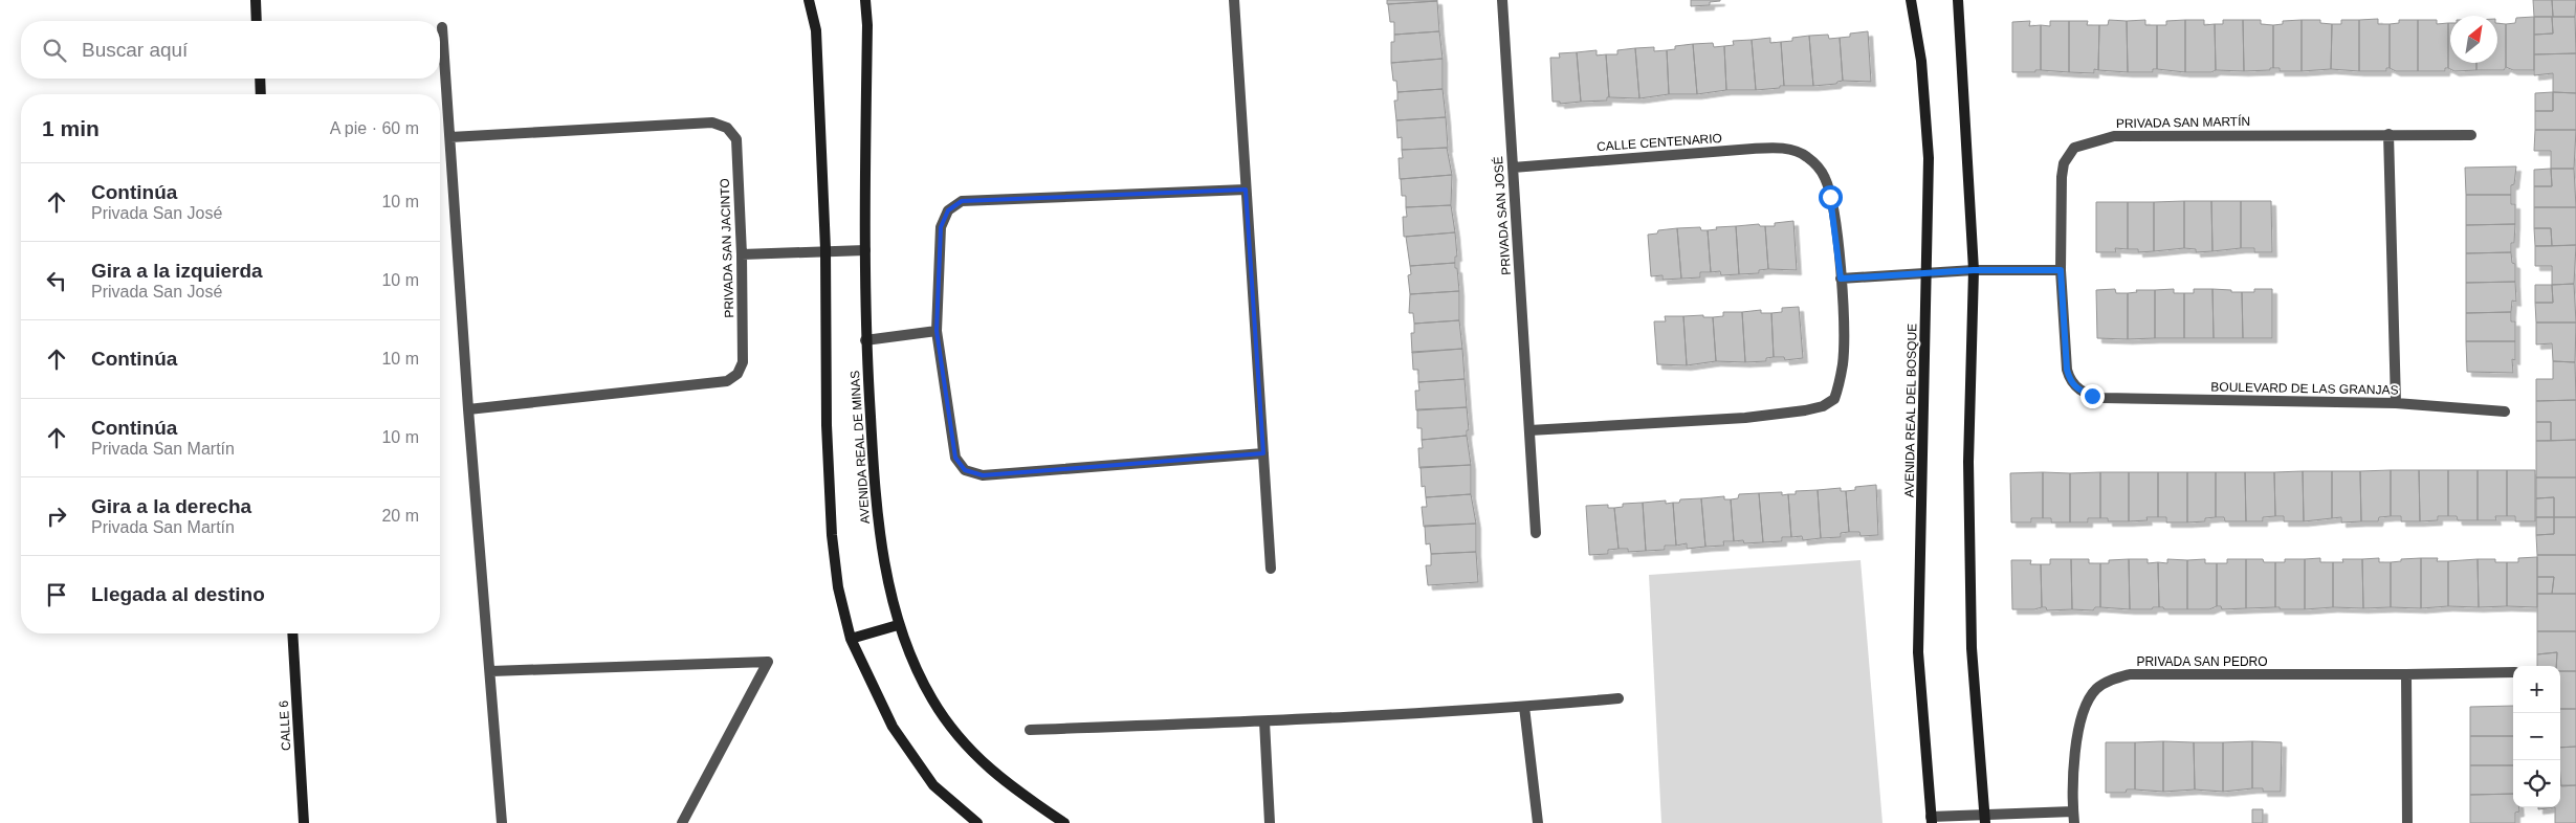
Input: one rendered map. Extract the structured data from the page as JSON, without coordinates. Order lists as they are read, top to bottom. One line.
{"streets":{"street":["PRIVADA SAN MARTÍN","CALLE CENTENARIO","PRIVADA SAN JOSÉ","PRIVADA SAN JACINTO","BOULEVARD DE LAS GRANJAS","AVENIDA REAL DEL BOSQUE","AVENIDA REAL DE MINAS","PRIVADA SAN PEDRO","CALLE 6"]},"crossings":[["PRIVADA SAN MARTÍN","BOULEVARD DE LAS GRANJAS"],["CALLE CENTENARIO","PRIVADA SAN JOSÉ"]],"north":"top right","page":{"search":"Buscar aquí","heading":["1 min","A pie · 60 m"],"list":[["Continúa","Privada San José","10 m"],["Gira a la izquierda","Privada San José","10 m"],["Continúa","10 m"],["Continúa","Privada San Martín","10 m"],["Gira a la derecha","Privada San Martín","20 m"],"Llegada al destino"],"map_buttons":["+","−"]}}
